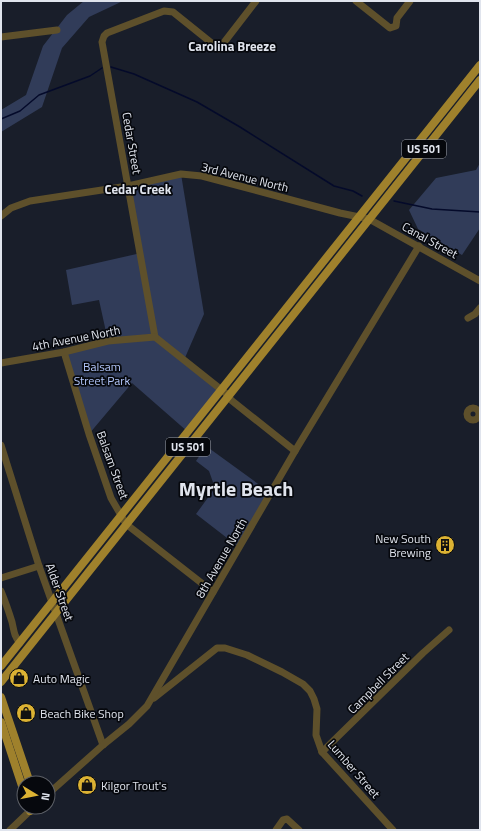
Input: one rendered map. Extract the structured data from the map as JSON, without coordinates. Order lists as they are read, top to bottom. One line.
{"streets":{"main road":["US 501"],"street":["Cedar Street","3rd Avenue North","Canal Street","4th Avenue North","Balsam Street","8th Avenue North","Alder Street","Campbell Street","Lumber Street"]},"crossings":[["Cedar Street","3rd Avenue North"],["Cedar Street","4th Avenue North"],["US 501","3rd Avenue North"],["US 501","Canal Street"],["US 501","Balsam Street"],["US 501","Alder Street"],["3rd Avenue North","Canal Street"],["Canal Street","8th Avenue North"],["4th Avenue North","Balsam Street"],["Balsam Street","8th Avenue North"],["8th Avenue North","Alder Street"],["8th Avenue North","Lumber Street"],["Campbell Street","Lumber Street"]],"districts":["Carolina Breeze","Cedar Creek","Myrtle Beach"],"parks":["Balsam Street Park"],"places":{"building":["New South Brewing"],"shop":["Auto Magic","Beach Bike Shop","Kilgor Trout's"]},"north":"right"}
